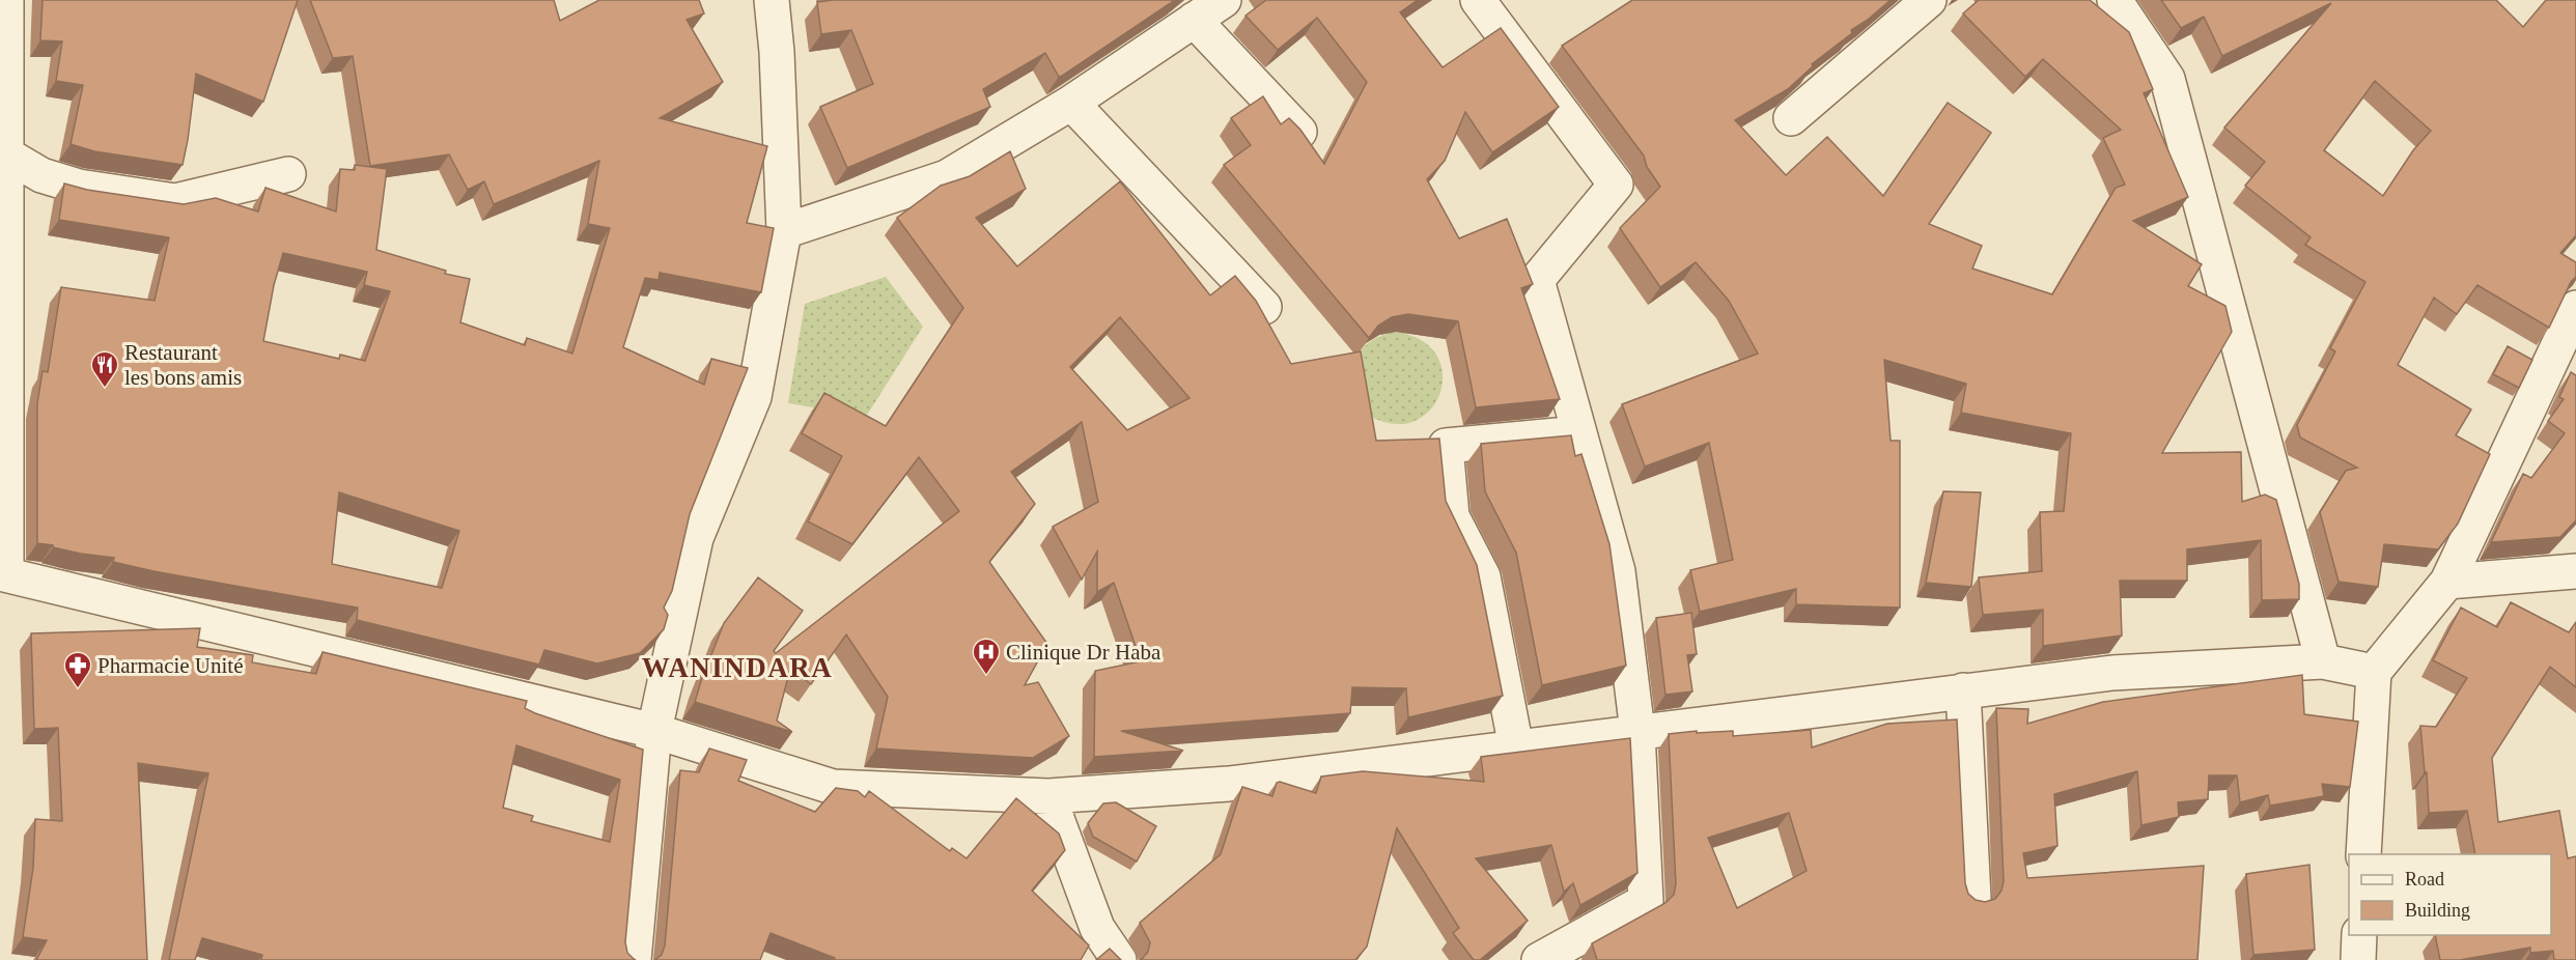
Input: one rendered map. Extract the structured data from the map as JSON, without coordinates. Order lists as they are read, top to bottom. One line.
{"districts":["WANINDARA"],"places":{"restaurant":["Restaurant les bons amis"],"hospital":["Clinique Dr Haba"],"pharmacy":["Pharmacie Unité"]},"legend":["Road","Building"]}
